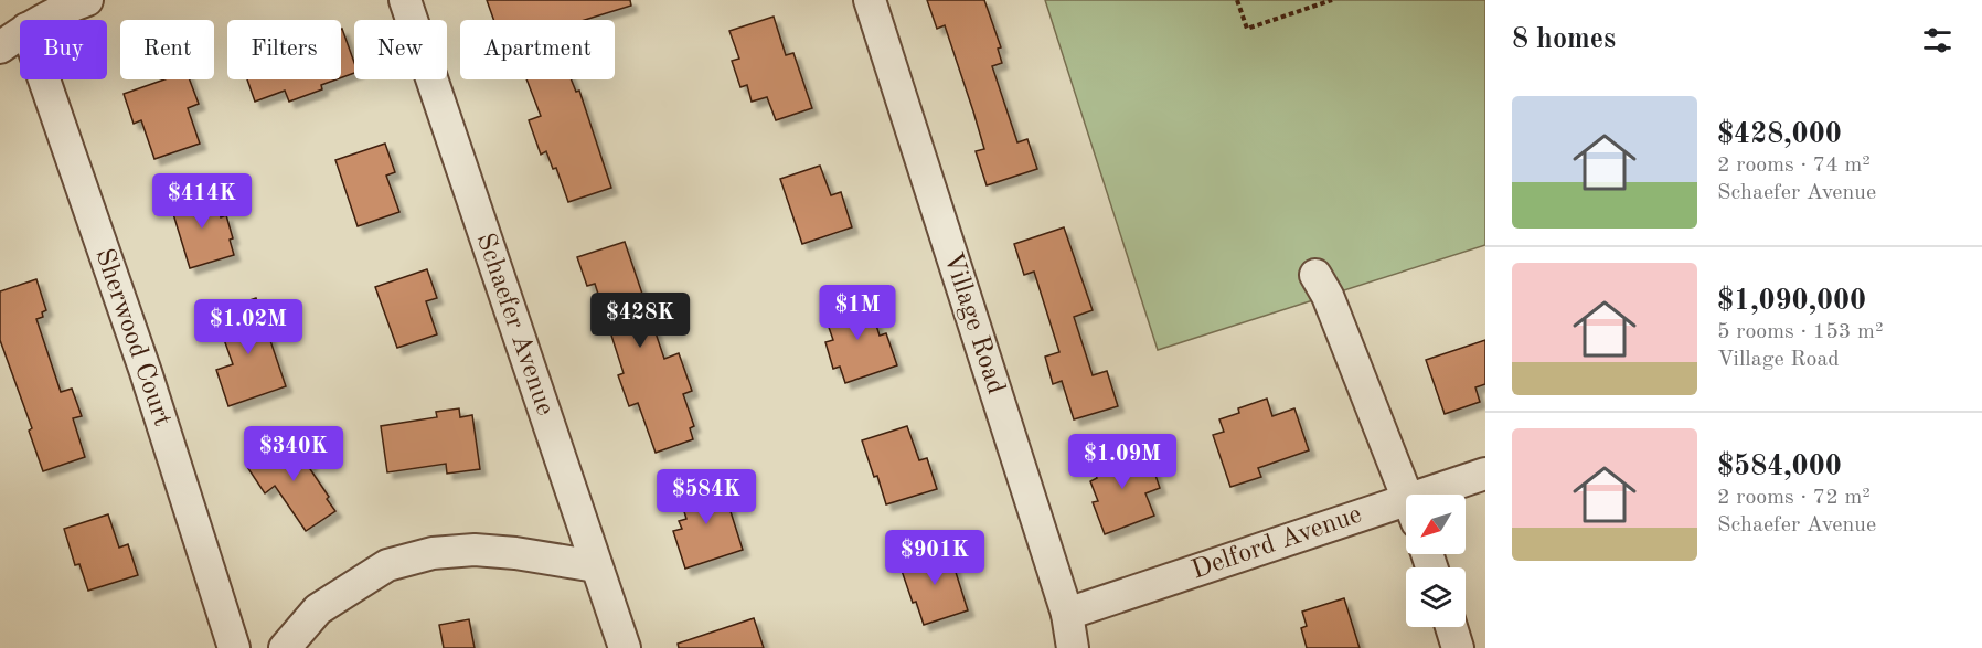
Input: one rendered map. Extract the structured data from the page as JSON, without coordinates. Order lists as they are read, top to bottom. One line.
{"streets":{"street":["Village Road","Schaefer Avenue","Sherwood Court","Delford Avenue"]},"crossings":[["Village Road","Delford Avenue"]],"north":"bottom left","page":{"heading":"8 homes","chip":["Buy","Rent","Filters","New","Apartment"],"list":[{"name":"$428,000","note":"2 rooms · 74 m² · Schaefer Avenue"},{"name":"$1,090,000","note":"5 rooms · 153 m² · Village Road"},{"name":"$584,000","note":"2 rooms · 72 m² · Schaefer Avenue"}],"price":["$414K","$1M","$428K","$1.02M","$340K","$1.09M","$584K","$901K"]}}
